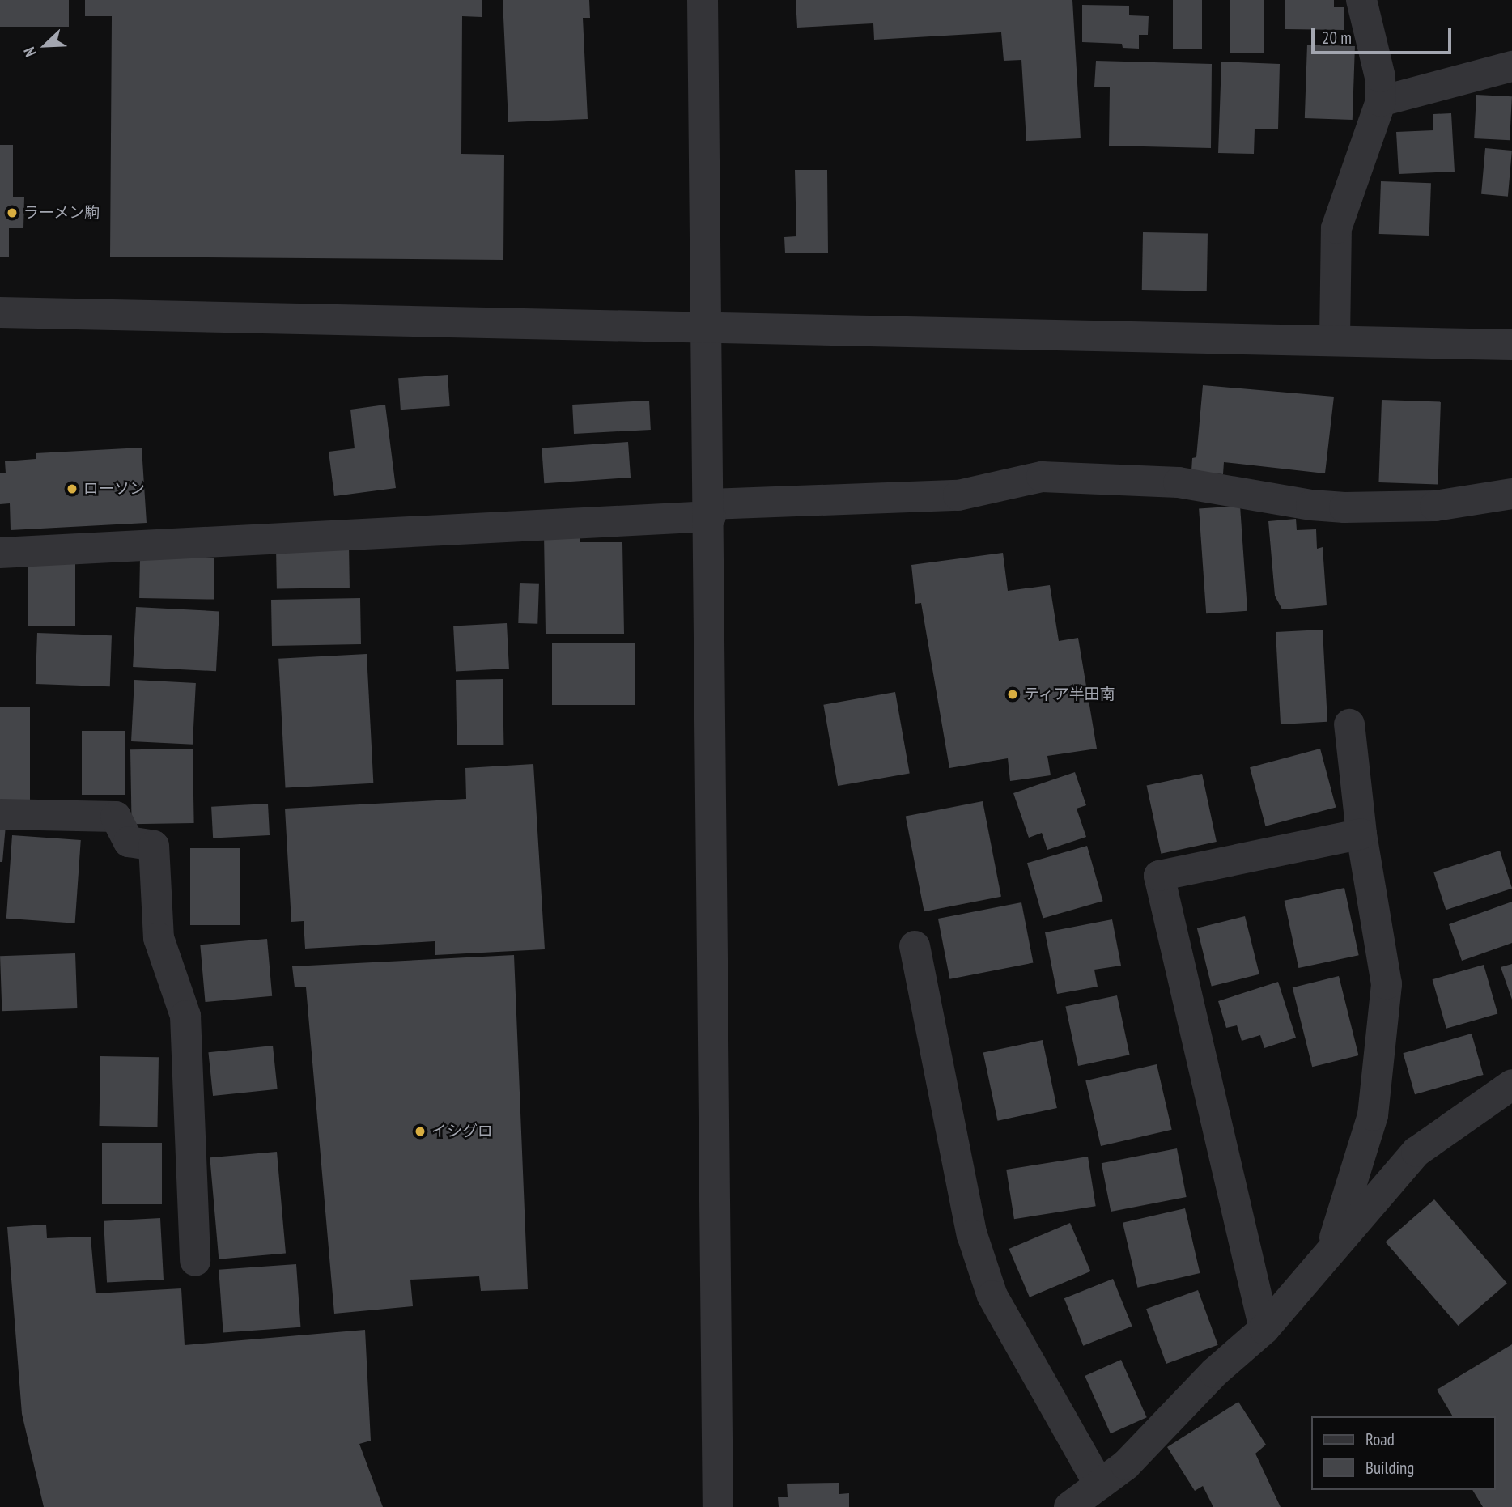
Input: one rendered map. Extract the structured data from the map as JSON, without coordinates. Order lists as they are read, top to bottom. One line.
{"places":["ラーメン駒","ローソン","ティア半田南","イシグロ"],"legend":["Road","Building"],"scale_bar":"20 m","north":"bottom left"}
